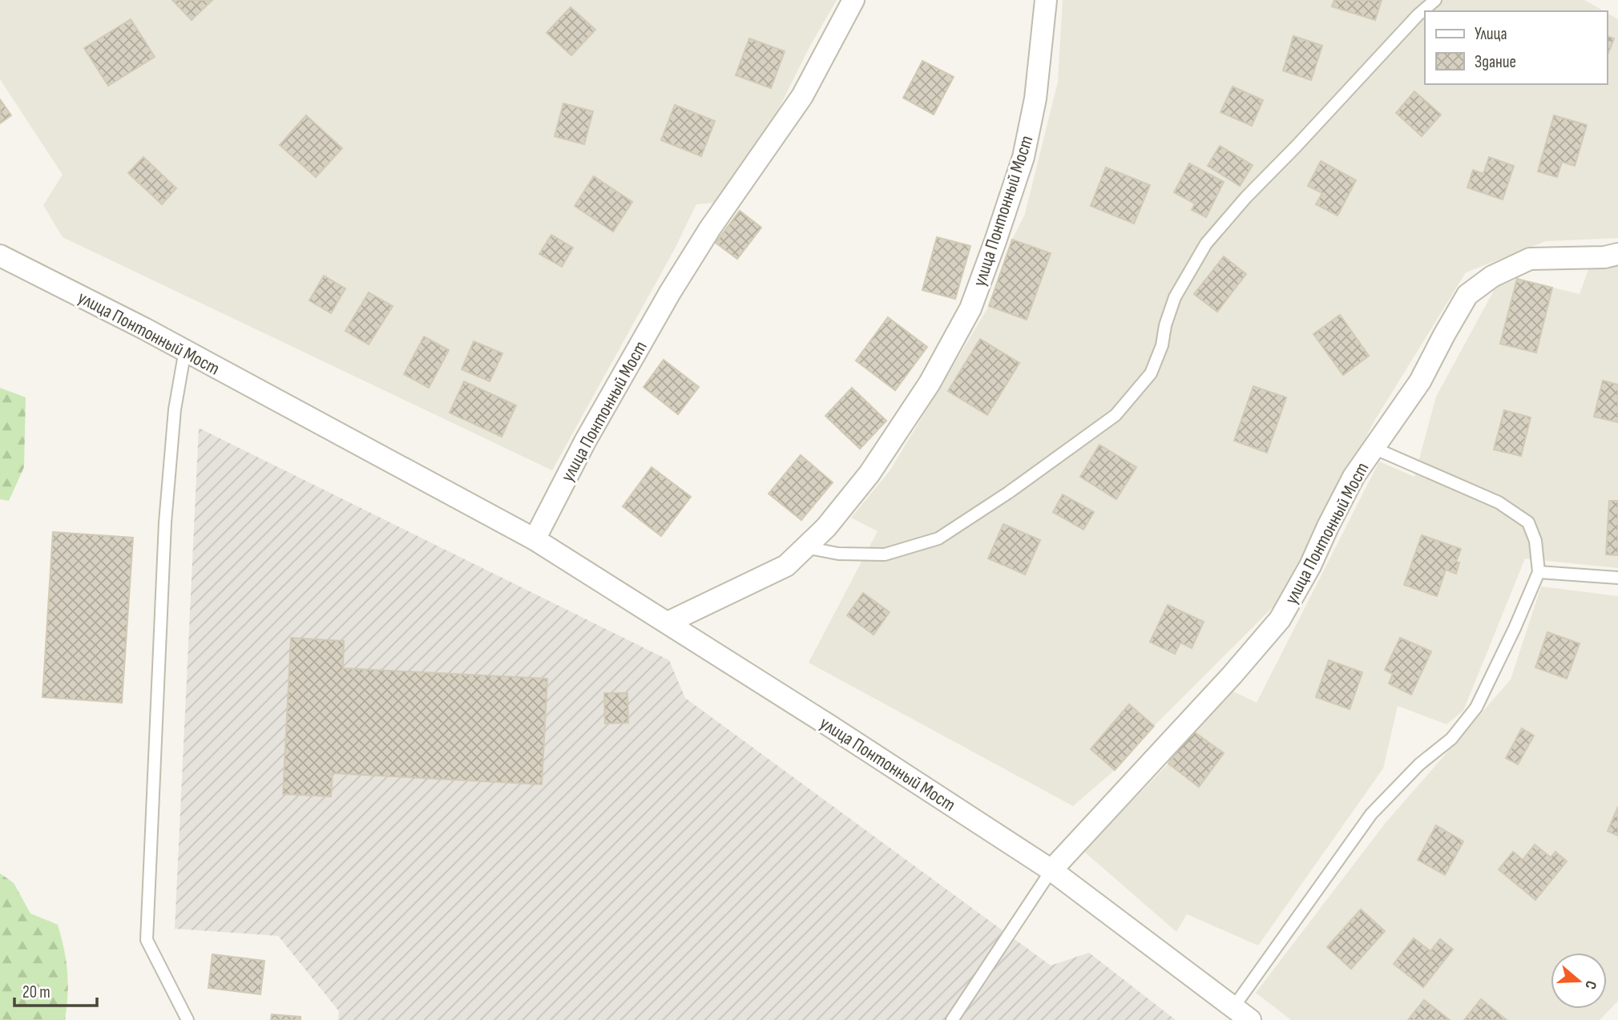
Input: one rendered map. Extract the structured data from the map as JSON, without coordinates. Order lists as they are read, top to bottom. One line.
{"streets":{"street":["улица Понтонный Мост"]},"legend":["Улица","Здание"],"scale_bar":"20 m","north":"right"}
